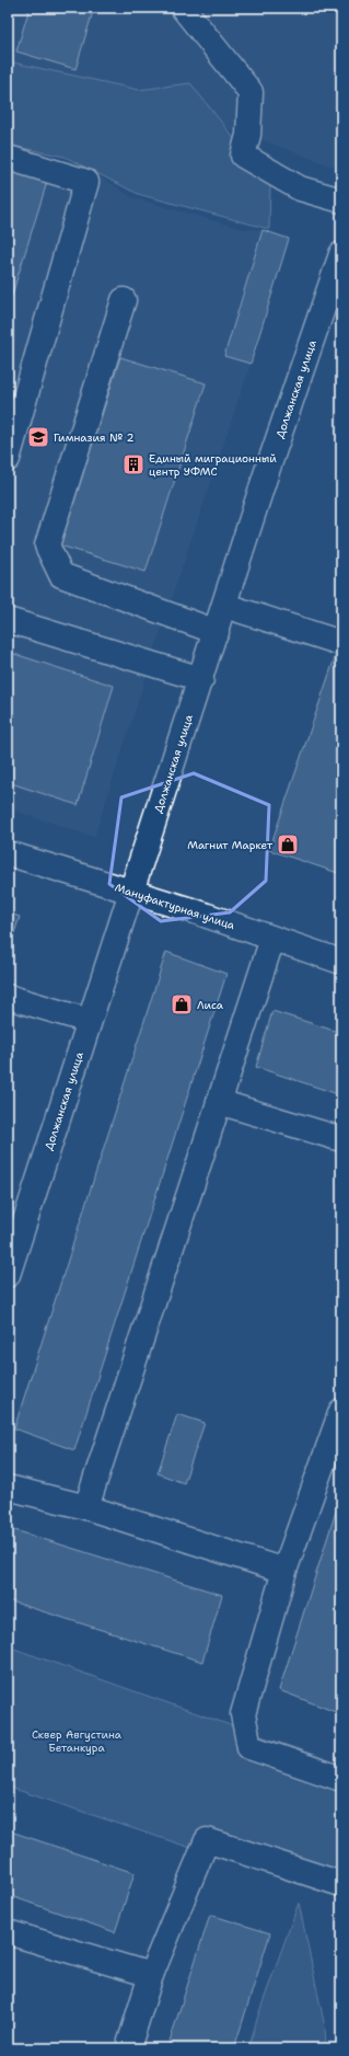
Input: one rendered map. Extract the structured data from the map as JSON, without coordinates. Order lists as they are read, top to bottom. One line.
{"streets":{"main road":["Должанская улица","Мануфактурная улица"]},"crossings":[["Должанская улица","Мануфактурная улица"]],"parks":["Сквер Августина Бетанкура"],"places":{"school or university":["Гимназия № 2"],"building":["Единый миграционный центр УФМС"],"shop":["Магнит Маркет","Лиса"]}}
